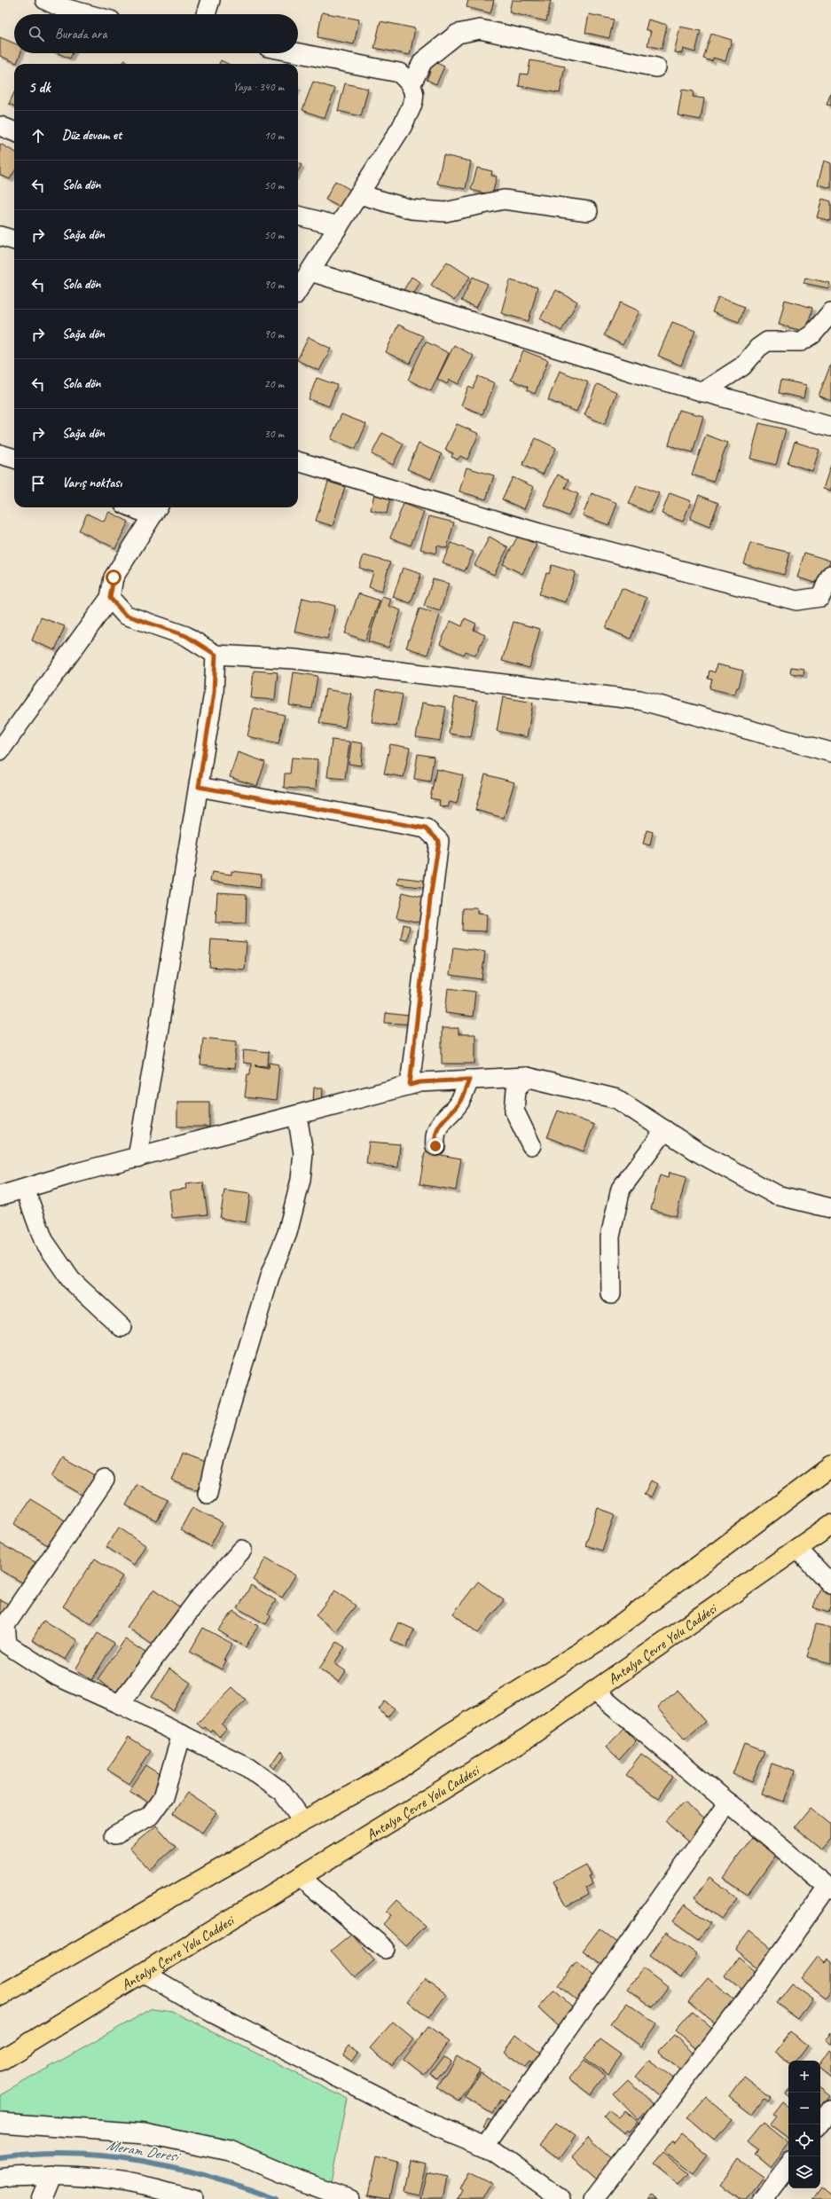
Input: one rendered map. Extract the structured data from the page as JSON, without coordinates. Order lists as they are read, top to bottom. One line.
{"streets":{"highway":["Antalya Çevre Yolu Caddesi"]},"water":["Meram Deresi"],"page":{"search":"Burada ara","heading":["5 dk","Yaya · 340 m"],"list":[["Düz devam et","10 m"],["Sola dön","50 m"],["Sağa dön","50 m"],["Sola dön","90 m"],["Sağa dön","90 m"],["Sola dön","20 m"],["Sağa dön","30 m"],"Varış noktası"],"map_buttons":["+","−"]}}
